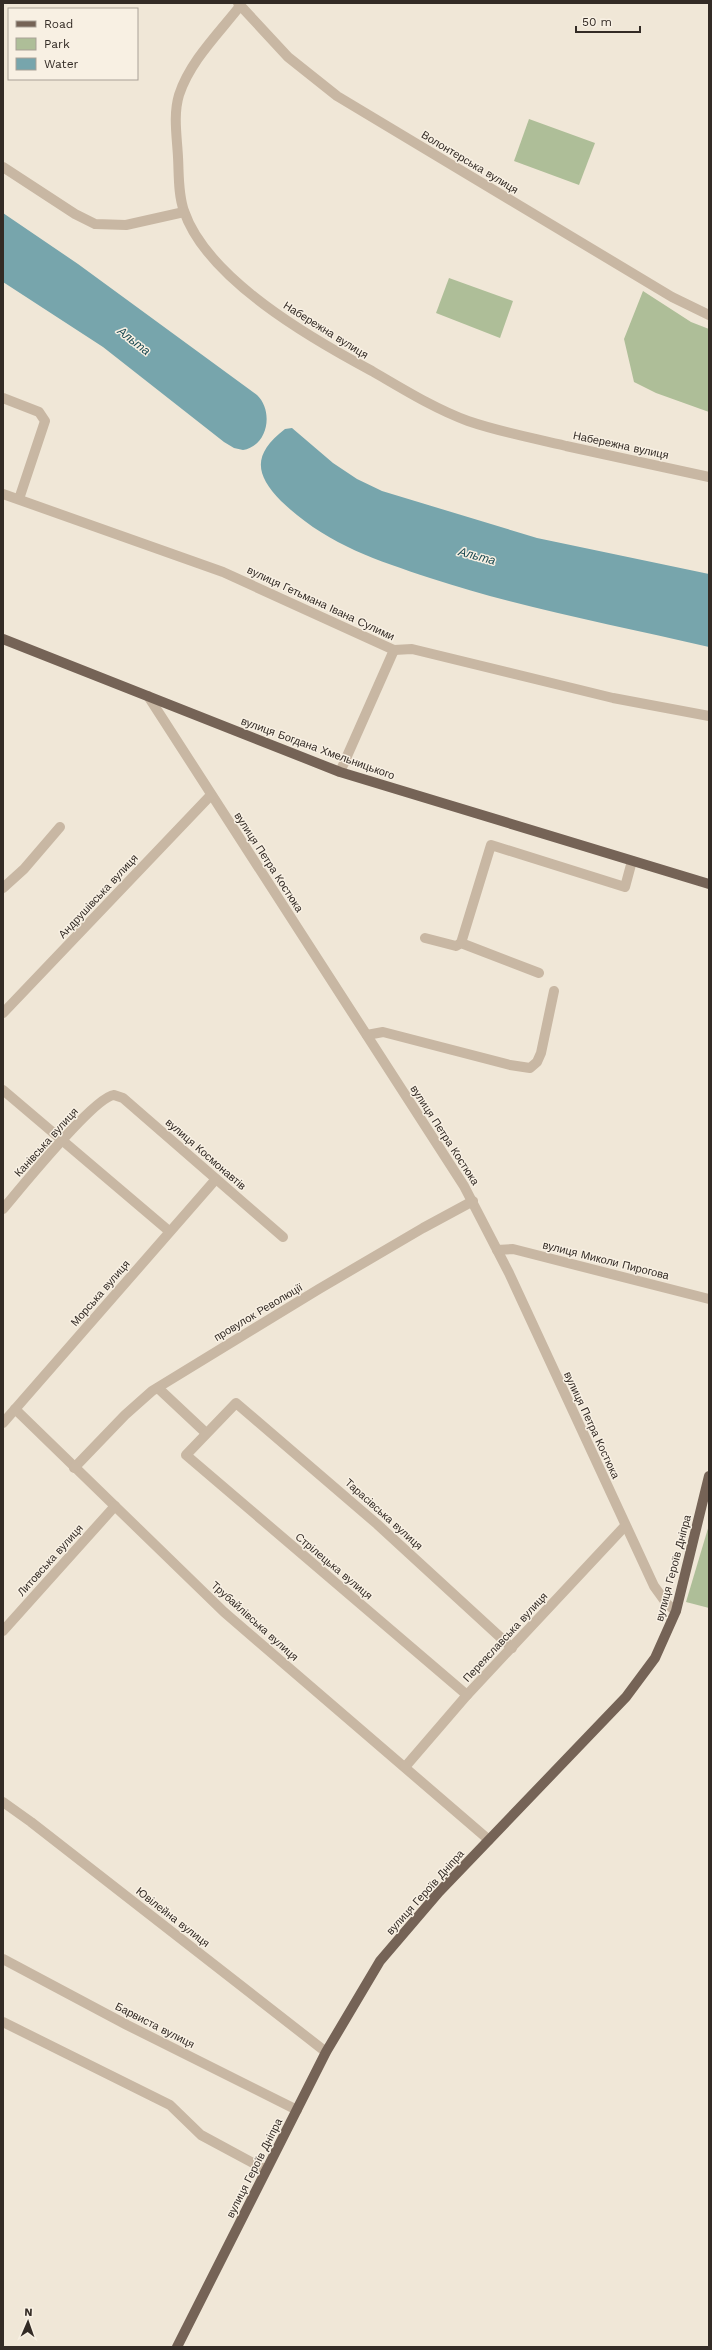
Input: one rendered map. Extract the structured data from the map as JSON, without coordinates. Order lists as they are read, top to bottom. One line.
{"streets":{"main road":["вулиця Богдана Хмельницького","вулиця Героїв Дніпра"],"street":["Волонтерська вулиця","Набережна вулиця","вулиця Гетьмана Івана Сулими","вулиця Петра Костюка","Андрушівська вулиця","Канівська вулиця","вулиця Космонавтів","вулиця Миколи Пирогова","Морська вулиця","провулок Революції","Тарасівська вулиця","Литовська вулиця","Стрілецька вулиця","Трубайлівська вулиця","Переяславська вулиця","Ювілейна вулиця","Барвиста вулиця"]},"crossings":[["Волонтерська вулиця","Набережна вулиця"],["вулиця Богдана Хмельницького","вулиця Петра Костюка"],["вулиця Петра Костюка","Андрушівська вулиця"],["вулиця Петра Костюка","вулиця Миколи Пирогова"],["вулиця Петра Костюка","провулок Революції"],["вулиця Петра Костюка","вулиця Героїв Дніпра"],["вулиця Петра Костюка","Переяславська вулиця"],["Канівська вулиця","вулиця Космонавтів"],["вулиця Космонавтів","Морська вулиця"],["Морська вулиця","Трубайлівська вулиця"],["провулок Революції","Трубайлівська вулиця"],["Тарасівська вулиця","Стрілецька вулиця"],["Тарасівська вулиця","Переяславська вулиця"],["Литовська вулиця","Трубайлівська вулиця"],["Стрілецька вулиця","Переяславська вулиця"],["вулиця Героїв Дніпра","Трубайлівська вулиця"],["вулиця Героїв Дніпра","Ювілейна вулиця"],["вулиця Героїв Дніпра","Барвиста вулиця"],["Трубайлівська вулиця","Переяславська вулиця"]],"water":["Альта"],"legend":["Road","Park","Water"],"scale_bar":"50 m","north":"top"}
